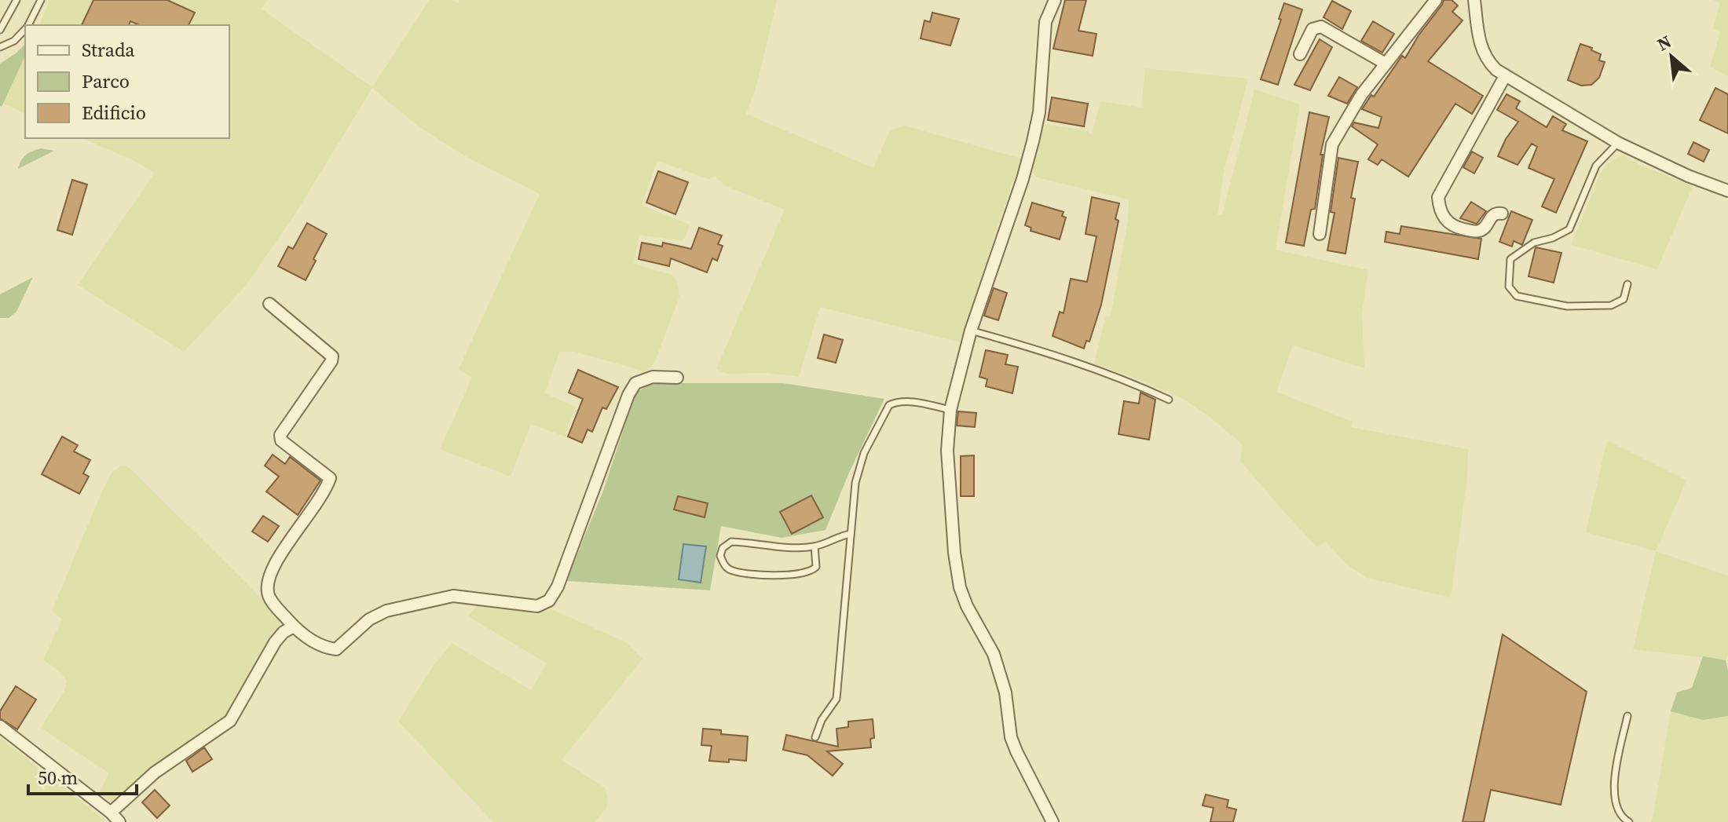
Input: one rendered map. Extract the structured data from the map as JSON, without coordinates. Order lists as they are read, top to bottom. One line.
{"legend":["Strada","Parco","Edificio"],"scale_bar":"50 m","north":"top left"}
